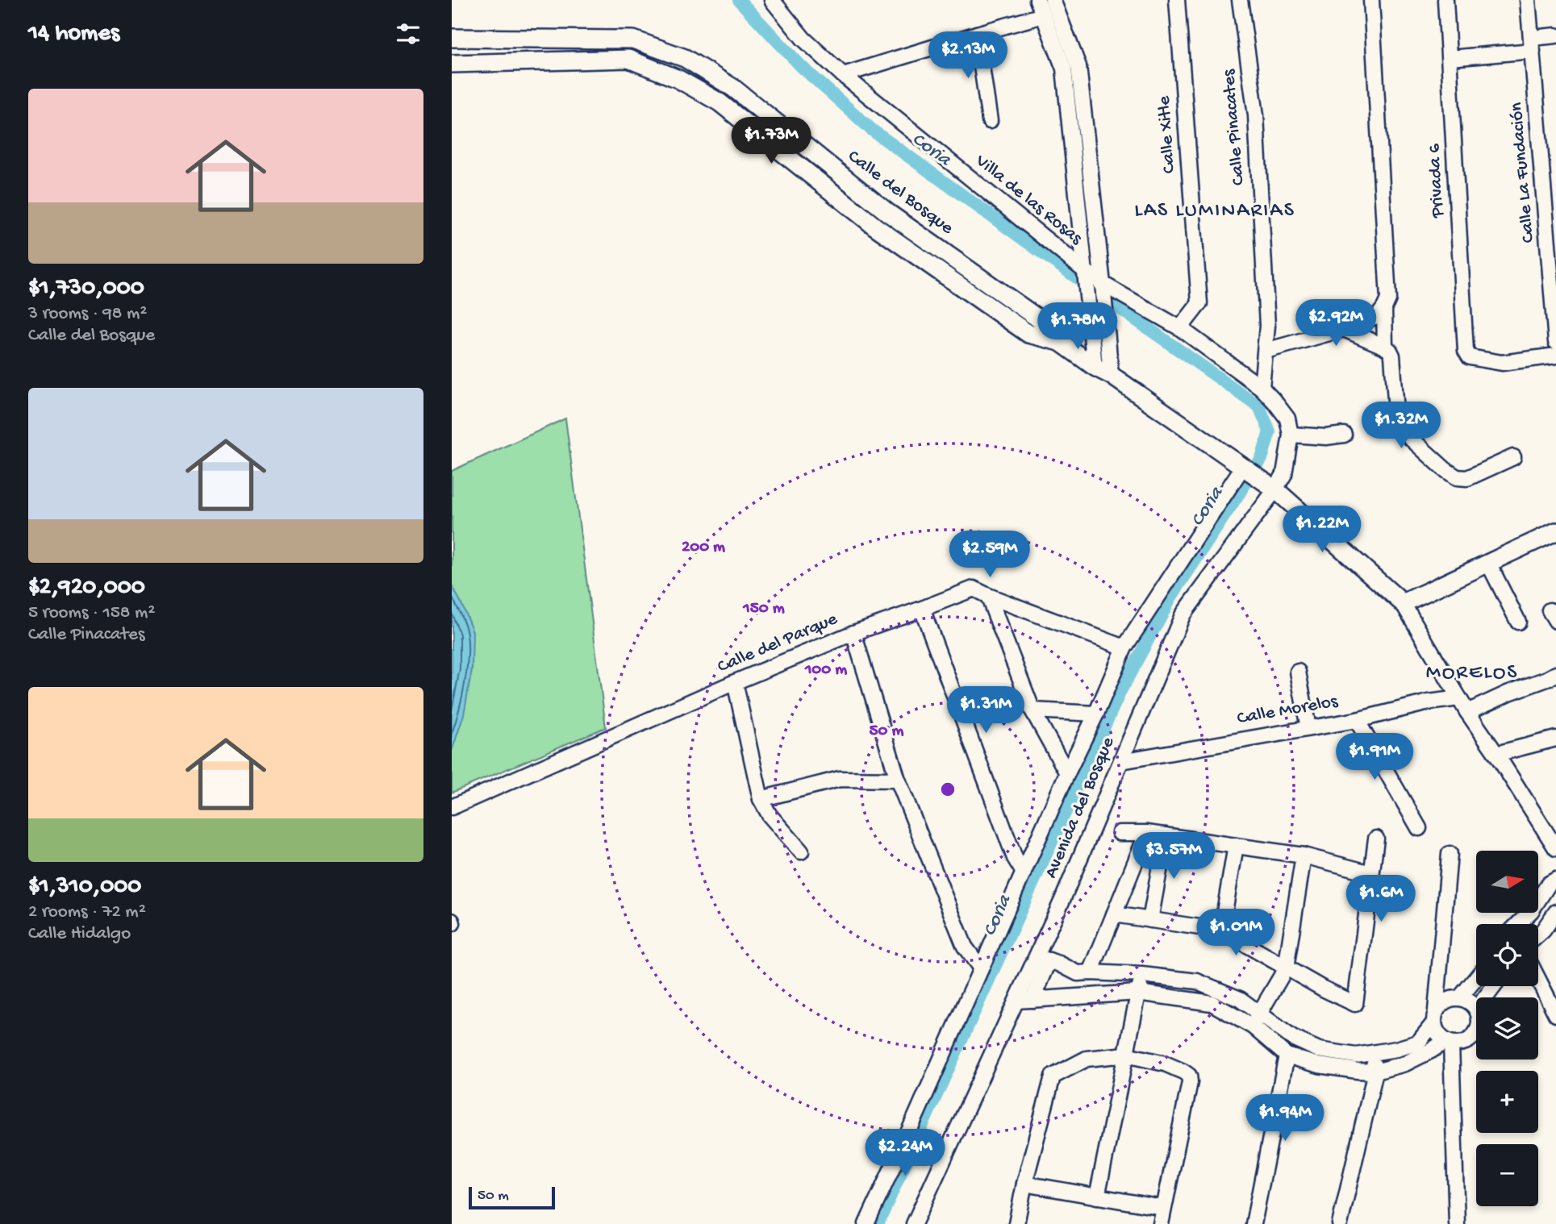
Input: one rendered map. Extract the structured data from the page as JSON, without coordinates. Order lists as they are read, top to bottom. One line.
{"streets":{"street":["Calle Pinacates","Calle Xitle","Calle La Fundación","Privada 6","Calle del Bosque","Villa de las Rosas","Calle del Parque","Calle Morelos","Avenida del Bosque"]},"crossings":[["Calle Pinacates","Villa de las Rosas"],["Calle Xitle","Villa de las Rosas"],["Calle del Bosque","Avenida del Bosque"],["Villa de las Rosas","Avenida del Bosque"],["Calle Morelos","Avenida del Bosque"]],"districts":["LAS LUMINARIAS","MORELOS"],"water":["Coria"],"scale_bar":"50 m","north":"right","page":{"heading":"14 homes","price":["$2.13M","$1.73M","$2.92M","$1.78M","$1.32M","$1.22M","$2.59M","$1.31M","$1.91M","$3.57M","$1.6M","$1.01M","$1.94M","$2.24M"],"list":[{"name":"$1,730,000","note":"3 rooms · 98 m² · Calle del Bosque"},{"name":"$2,920,000","note":"5 rooms · 158 m² · Calle Pinacates"},{"name":"$1,310,000","note":"2 rooms · 72 m² · Calle Hidalgo"}],"map_buttons":["+","−"],"scale":"50 m"},"rings":["200 m","150 m","100 m","50 m"]}
